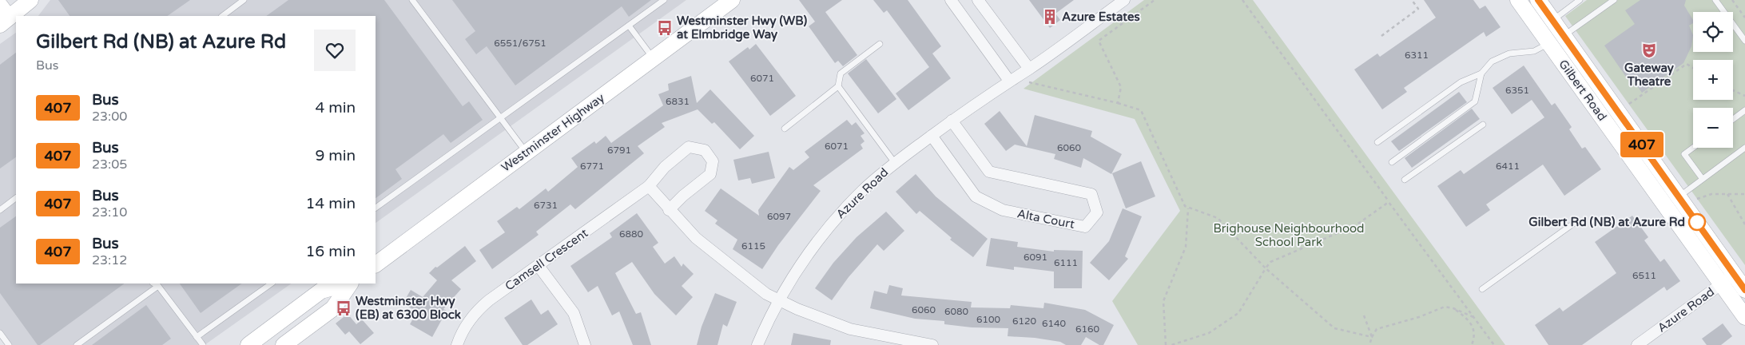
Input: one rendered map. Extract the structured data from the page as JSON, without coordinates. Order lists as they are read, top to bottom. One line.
{"streets":{"main road":["Gilbert Road","Westminster Highway"],"street":["Azure Road","Alta Court","Camsell Crescent"]},"crossings":[["Gilbert Road","Azure Road"],["Azure Road","Alta Court"]],"parks":["Brighouse Neighbourhood School Park"],"places":{"building":["Azure Estates"],"bus stop":["Westminster Hwy (WB) at Elmbridge Way","Westminster Hwy (EB) at 6300 Block"],"theatre":["Gateway Theatre"],"other":["Gilbert Rd (NB) at Azure Rd"]},"lines":["bus line 407"],"house_numbers":["6551/6751","6311","6071","6351","6831","6071","6060","6791","6771","6411","6731","6097","6880","6115","6091","6111","6511","6060","6080","6100","6120","6140","6160"],"page":{"on_map":"407","map_buttons":["+","−"],"heading":["Gilbert Rd (NB) at Azure Rd","Bus"],"list":[{"mark":"407","name":"Bus","note":"23:00","value":"4 min"},{"mark":"407","name":"Bus","note":"23:05","value":"9 min"},{"mark":"407","name":"Bus","note":"23:10","value":"14 min"},{"mark":"407","name":"Bus","note":"23:12","value":"16 min"}]}}
